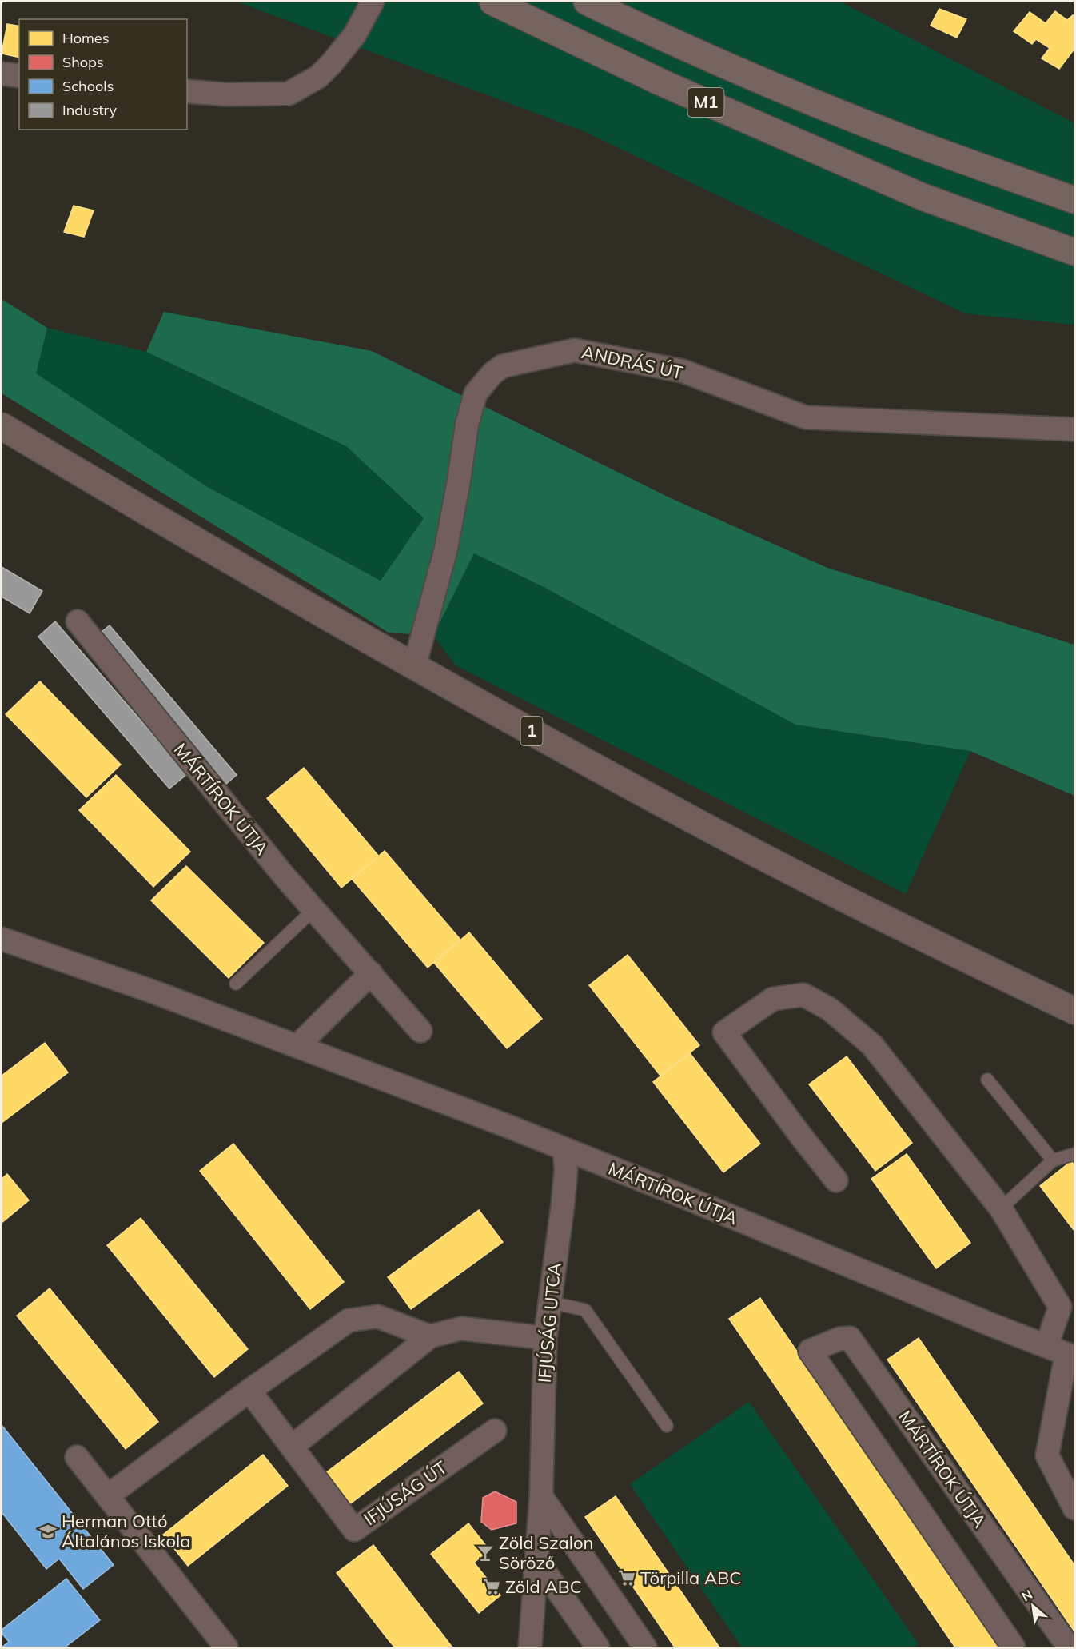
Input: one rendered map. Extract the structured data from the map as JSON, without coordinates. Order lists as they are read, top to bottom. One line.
{"streets":{"highway":["M1"],"main road":["1"],"street":["ANDRÁS ÚT","MÁRTÍROK ÚTJA","IFJÚSÁG UTCA","IFJÚSÁG ÚT"]},"crossings":[["ANDRÁS ÚT","1"],["MÁRTÍROK ÚTJA","IFJÚSÁG UTCA"]],"places":{"school or university":["Herman Ottó Általános Iskola"],"bar":["Zöld Szalon Söröző"],"supermarket":["Törpilla ABC","Zöld ABC"]},"legend":["Homes","Shops","Schools","Industry"],"north":"top left"}
